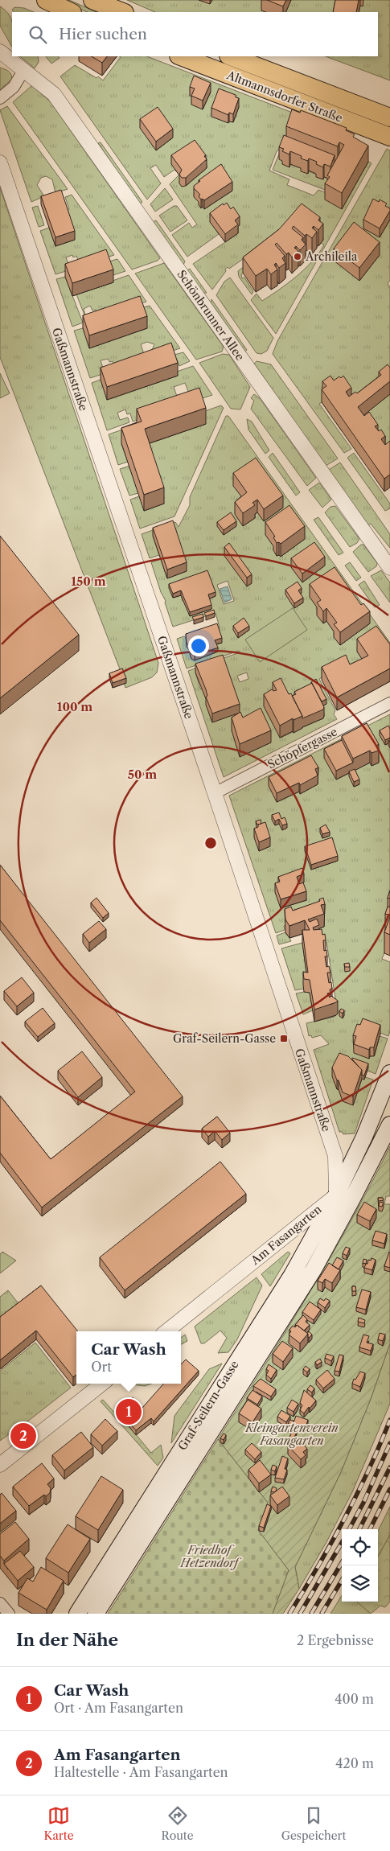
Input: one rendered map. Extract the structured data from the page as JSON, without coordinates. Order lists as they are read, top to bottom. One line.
{"streets":{"main road":["Altmannsdorfer Straße","Graf-Seilern-Gasse"],"street":["Schönbrunner Allee","Gaßmannstraße","Schöpfergasse","Am Fasangarten"]},"crossings":[["Gaßmannstraße","Schöpfergasse"],["Gaßmannstraße","Am Fasangarten"],["Gaßmannstraße","Graf-Seilern-Gasse"],["Am Fasangarten","Graf-Seilern-Gasse"]],"parks":["Kleingartenverein Fasangarten","Friedhof Hetzendorf"],"places":{"other":["Archileila"],"transit":["Graf-Seilern-Gasse"]},"page":{"search":"Hier suchen","popup":["Car Wash","Ort"],"pins":["1","2"],"heading":["In der Nähe","2 Ergebnisse"],"list":[{"mark":"1","name":"Car Wash","note":"Ort · Am Fasangarten","value":"400 m"},{"mark":"2","name":"Am Fasangarten","note":"Haltestelle · Am Fasangarten","value":"420 m"}],"nav":["Karte","Route","Gespeichert"]},"rings":["150 m","100 m","50 m"]}
